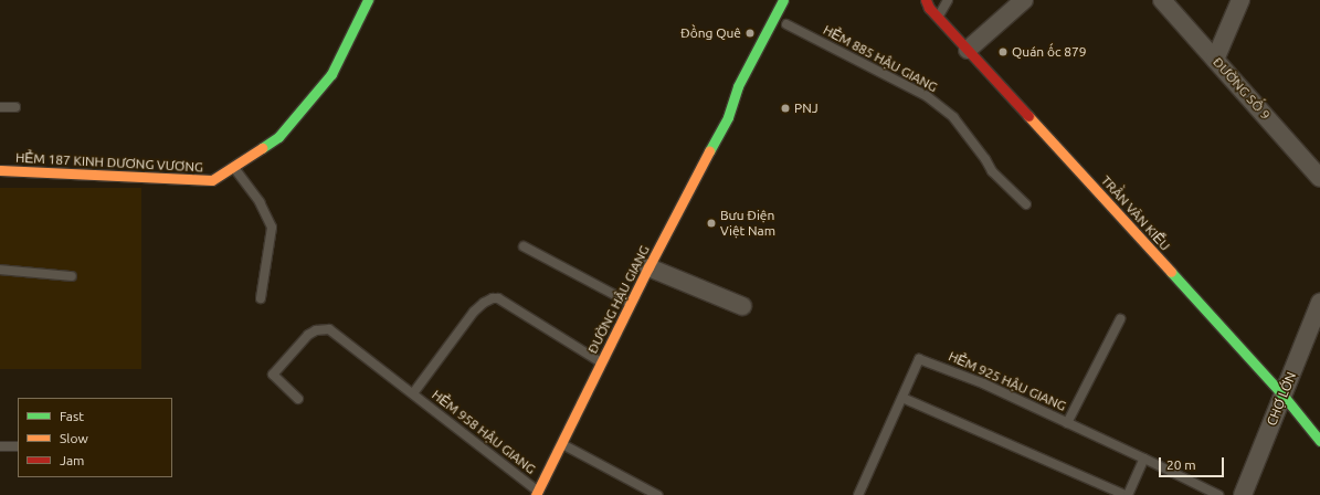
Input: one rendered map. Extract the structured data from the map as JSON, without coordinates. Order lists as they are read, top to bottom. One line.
{"streets":{"street":["ĐƯỜNG SỐ 9","HẺM 187 KINH DƯƠNG VƯƠNG","TRẦN VĂN KIỂU","ĐƯỜNG HẬU GIANG","CHỢ LỚN"],"lane":["HẺM 885 HẬU GIANG","HẺM 925 HẬU GIANG","HẺM 958 HẬU GIANG"]},"crossings":[["TRẦN VĂN KIỂU","CHỢ LỚN"],["ĐƯỜNG HẬU GIANG","HẺM 958 HẬU GIANG"]],"places":["Đồng Quê","Quán ốc 879","PNJ","Bưu Điện Việt Nam"],"legend":["Fast","Slow","Jam"],"scale_bar":"20 m"}
